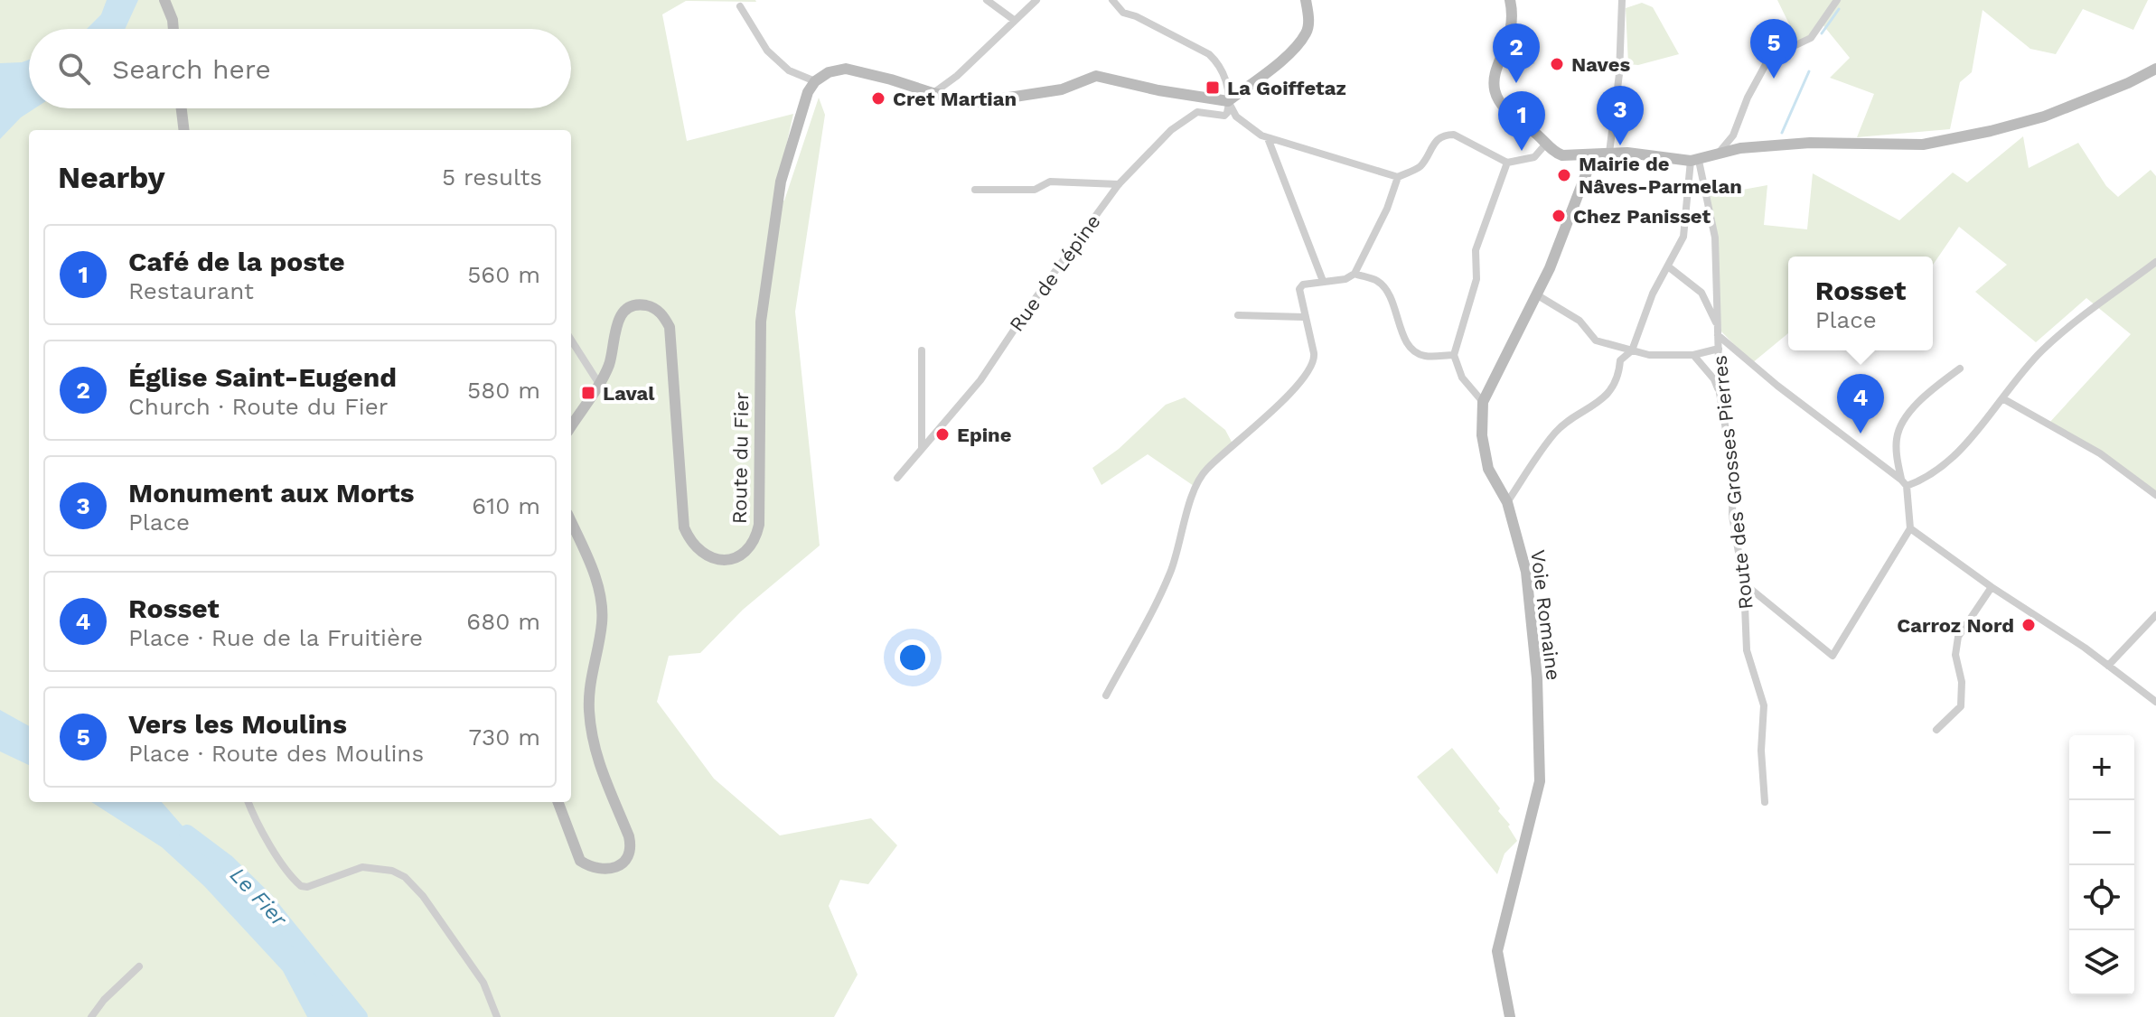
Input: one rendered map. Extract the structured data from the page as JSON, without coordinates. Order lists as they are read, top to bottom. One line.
{"streets":{"main road":["Route du Fier","Voie Romaine"],"street":["Rue de Lépine","Route des Grosses Pierres"]},"water":["Le Fier"],"places":{"other":["Naves","Cret Martian","Mairie de Nâves-Parmelan","Chez Panisset","Epine","Carroz Nord"],"transit":["La Goiffetaz","Laval"]},"page":{"pins":["5","2","3","1","4"],"search":"Search here","heading":["Nearby","5 results"],"list":[{"mark":"1","name":"Café de la poste","note":"Restaurant","value":"560 m"},{"mark":"2","name":"Église Saint-Eugend","note":"Church · Route du Fier","value":"580 m"},{"mark":"3","name":"Monument aux Morts","note":"Place","value":"610 m"},{"mark":"4","name":"Rosset","note":"Place · Rue de la Fruitière","value":"680 m"},{"mark":"5","name":"Vers les Moulins","note":"Place · Route des Moulins","value":"730 m"}],"popup":["Rosset","Place"],"map_buttons":["+","−"]}}
